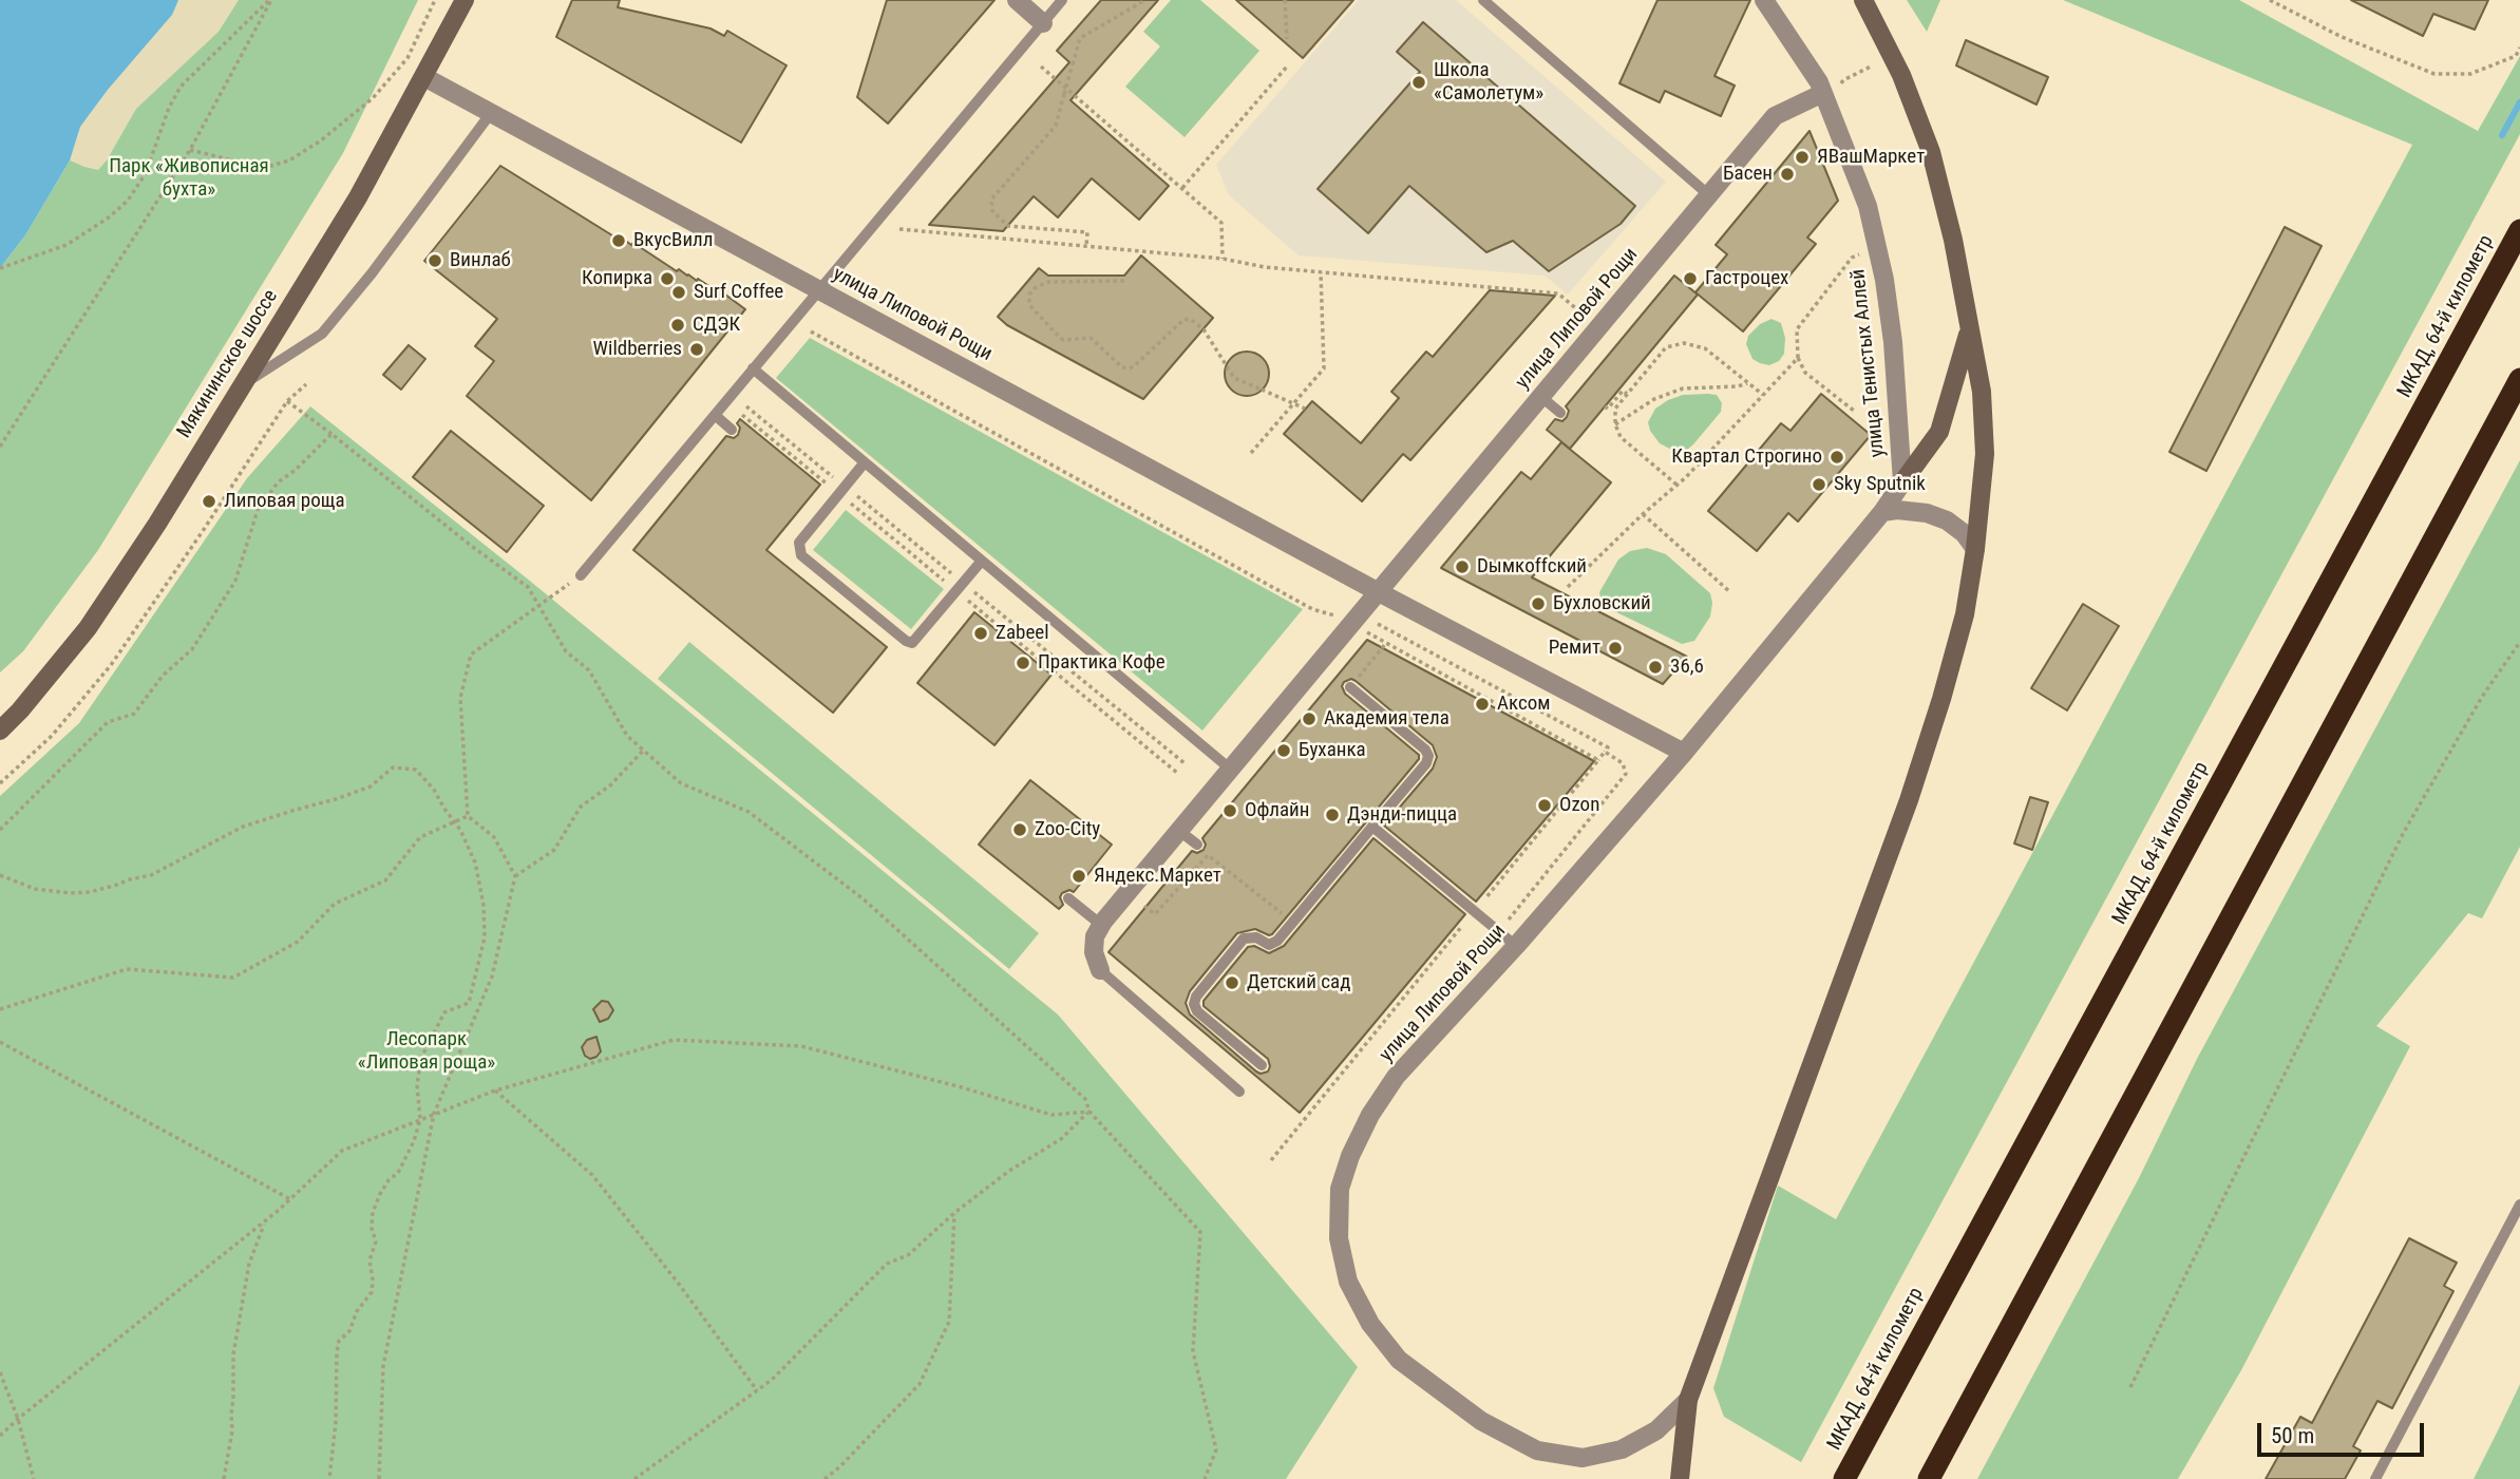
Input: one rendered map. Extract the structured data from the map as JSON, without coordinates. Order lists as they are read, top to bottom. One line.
{"streets":{"highway":["МКАД, 64-й километр"],"street":["улица Липовой Рощи","улица Тенистых Аллей","Мякининское шоссе"]},"crossings":[["улица Липовой Рощи","улица Тенистых Аллей"],["улица Липовой Рощи","Мякининское шоссе"]],"parks":["Парк «Живописная бухта»","Лесопарк «Липовая роща»"],"places":["Школа «Самолетум»","ЯВашМаркет","Басен","ВкусВилл","Винлаб","Копирка","Гастроцех","Surf Coffee","СДЭК","Wildberries","Квартал Строгино","Sky Sputnik","Липовая роща","Dымкoffский","Бухловский","Zabeel","Ремит","Практика Кофе","36,6","Аксом","Академия тела","Буханка","Ozon","Офлайн","Дэнди-пицца","Zoo-City","Яндекс.Маркет","Детский сад"],"scale_bar":"50 m"}
